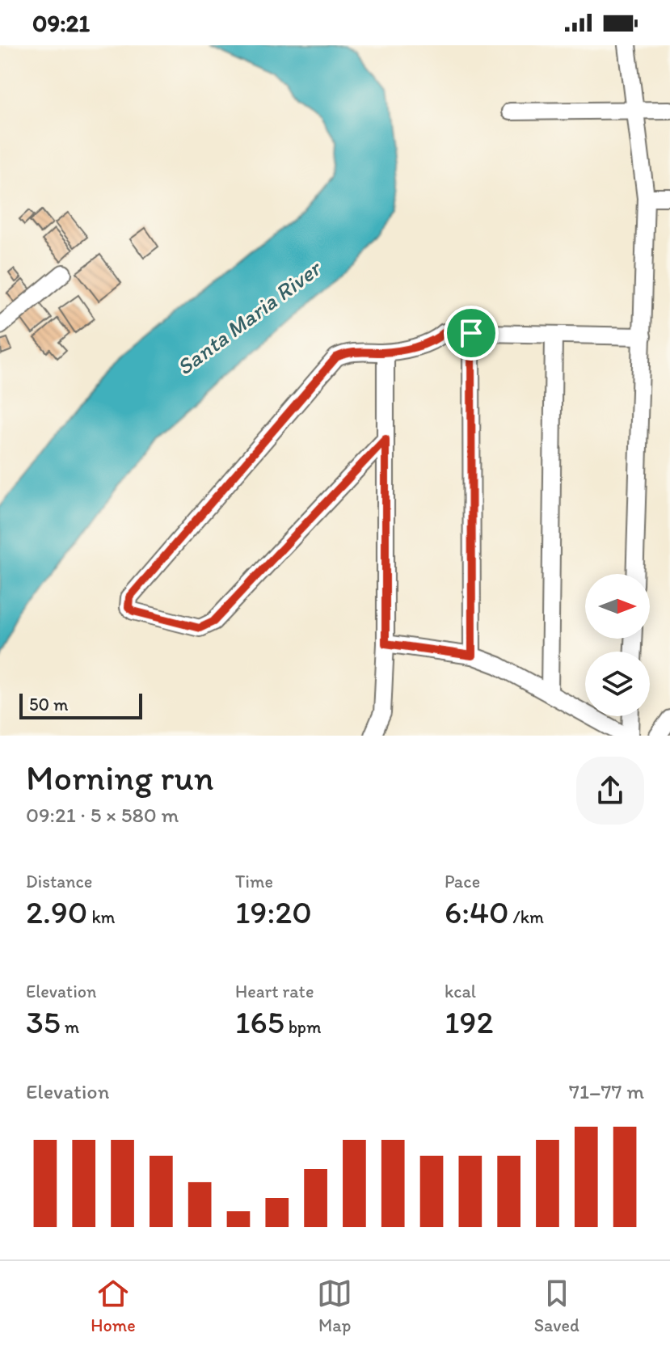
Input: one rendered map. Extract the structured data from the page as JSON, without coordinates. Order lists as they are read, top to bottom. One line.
{"water":["Santa Maria River"],"scale_bar":"50 m","north":"right","page":{"status":"09:21","scale":"50 m","heading":["Morning run","09:21 · 5 × 580 m"],"stats":[["Distance","2.90 km"],["Time","19:20"],["Pace","6:40 /km"],["Elevation","35 m"],["Heart rate","165 bpm"],["kcal","192"]],"chart":["Elevation","71–77 m"],"tabs":["Home","Map","Saved"]}}
